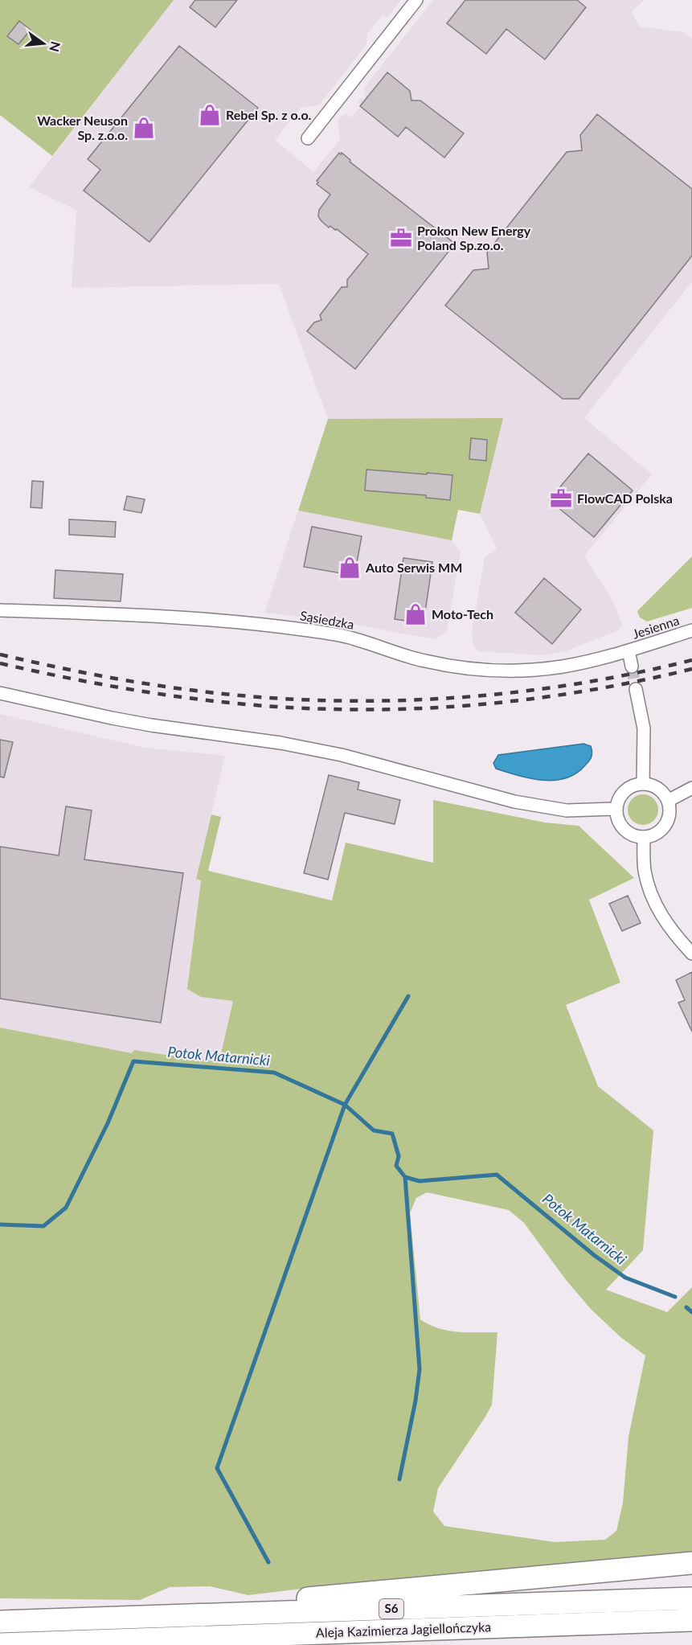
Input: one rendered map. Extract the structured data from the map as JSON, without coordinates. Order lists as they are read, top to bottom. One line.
{"streets":{"highway":["S6","Aleja Kazimierza Jagiellończyka"],"street":["Sąsiedzka","Jesienna"]},"crossings":[["Sąsiedzka","Jesienna"]],"water":["Potok Matarnicki"],"places":{"shop":["Rebel Sp. z o.o.","Wacker Neuson Sp. z.o.o.","Auto Serwis MM","Moto-Tech"],"office":["Prokon New Energy Poland Sp.zo.o.","FlowCAD Polska"]},"north":"right"}
